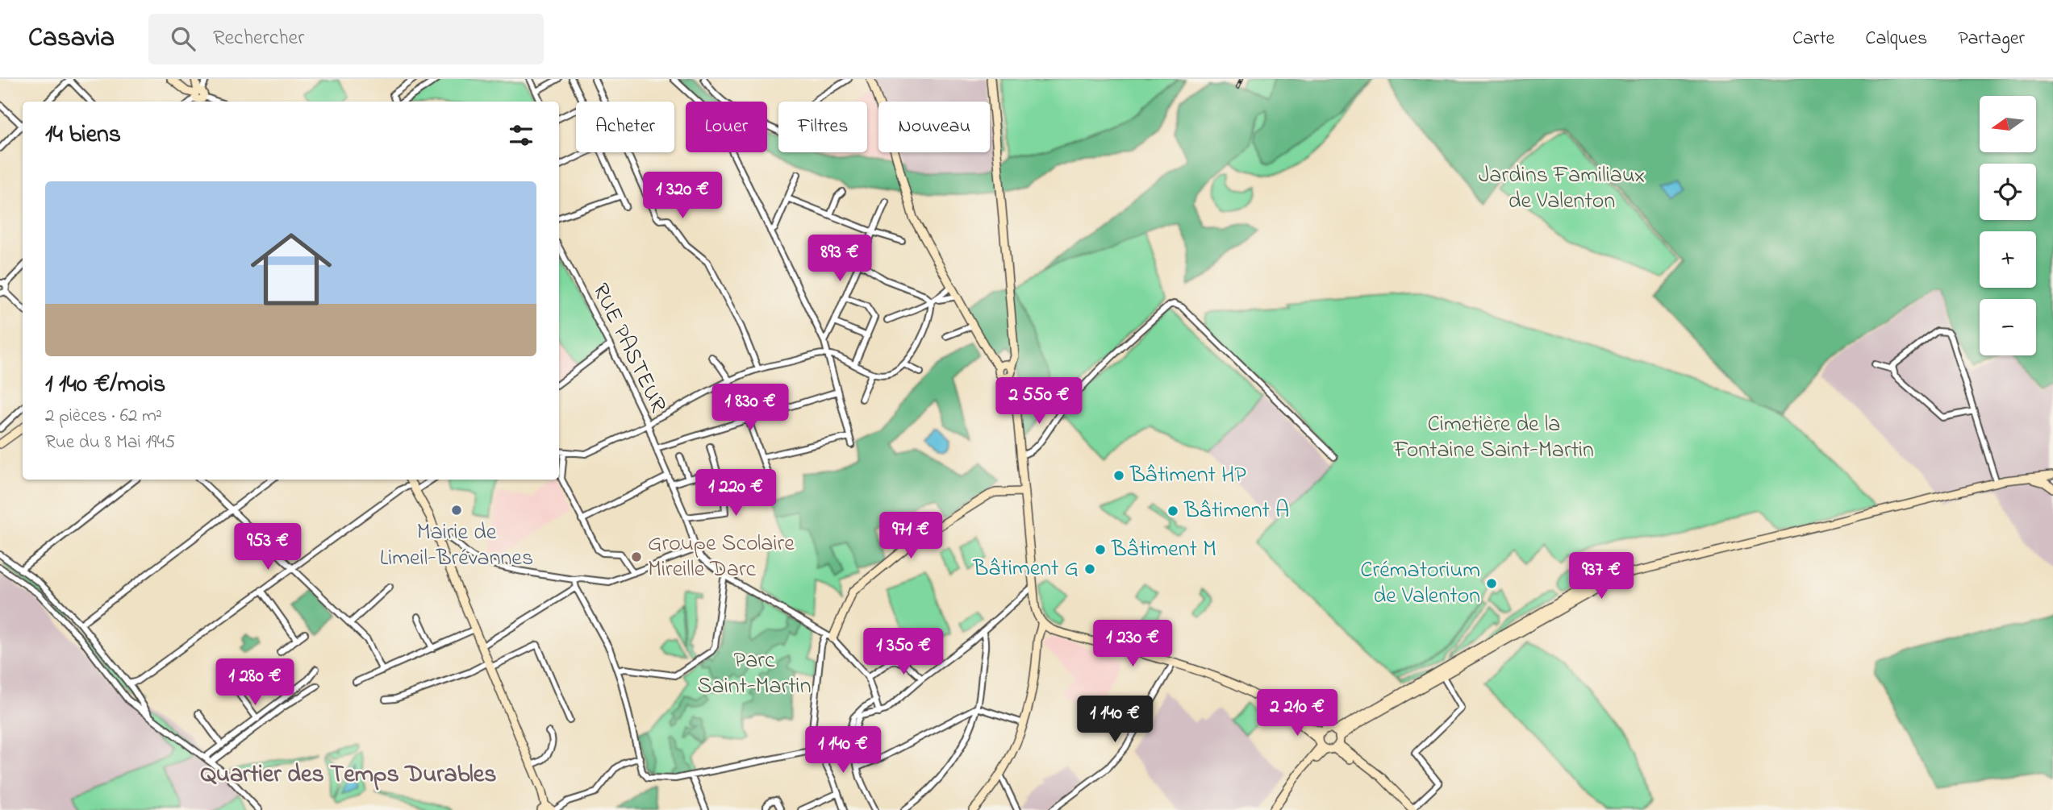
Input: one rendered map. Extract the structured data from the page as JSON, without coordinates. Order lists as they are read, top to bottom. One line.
{"streets":{"street":["RUE PASTEUR"]},"districts":["Quartier des Temps Durables"],"parks":["Jardins Familiaux de Valenton","Cimetière de la Fontaine Saint-Martin","Parc Saint-Martin"],"places":["Bâtiment HP","Mairie de Limeil-Brévannes","Bâtiment A","Bâtiment M","Groupe Scolaire Mireille Darc","Bâtiment G","Crématorium de Valenton"],"north":"left","page":{"header":"Casavia","search":"Rechercher","nav":["Carte","Calques","Partager"],"map_buttons":["+","−"],"chip":["Acheter","Louer","Filtres","Nouveau"],"heading":"14 biens","list":[{"name":"1 140 €/mois","note":"2 pièces · 62 m² · Rue du 8 Mai 1945"}],"price":["1 320 €","893 €","2 550 €","1 830 €","1 220 €","971 €","953 €","937 €","1 230 €","1 350 €","1 280 €","2 210 €","1 140 €","1 140 €"]}}
